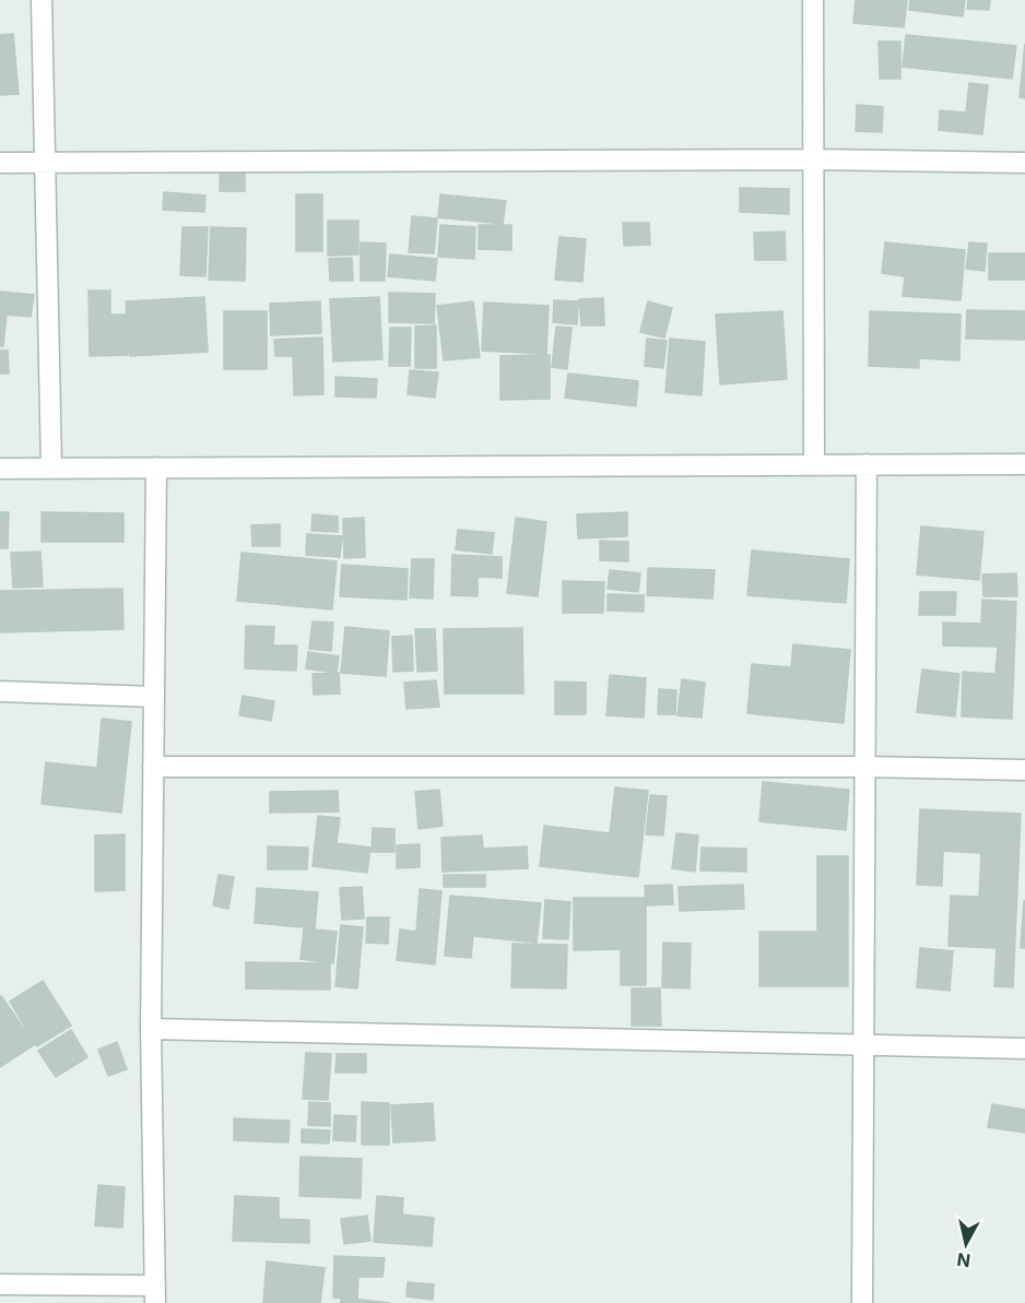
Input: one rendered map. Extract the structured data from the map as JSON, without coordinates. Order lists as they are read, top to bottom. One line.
{"north":"bottom"}
